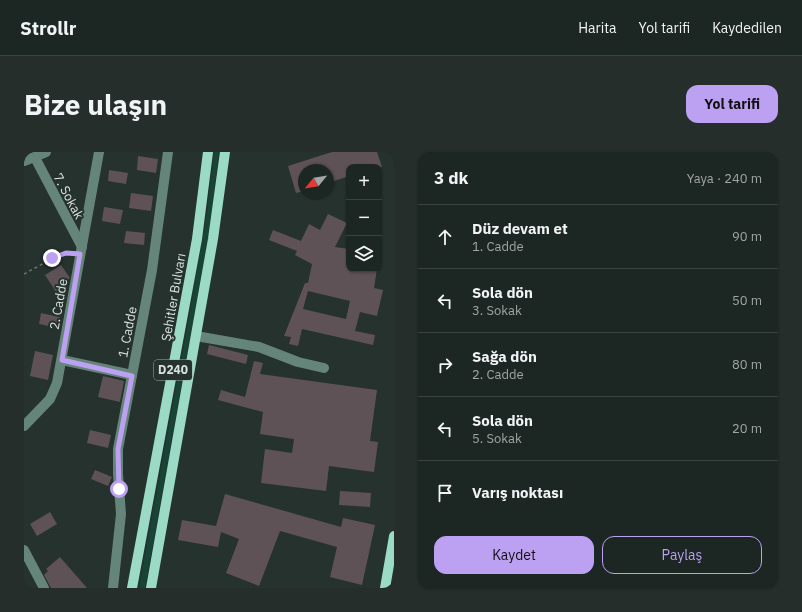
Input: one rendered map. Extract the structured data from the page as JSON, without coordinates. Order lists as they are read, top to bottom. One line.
{"streets":{"main road":["Şehitler Bulvarı","D240"],"street":["7. Sokak","2. Cadde","1. Cadde"]},"crossings":[["7. Sokak","2. Cadde"]],"north":"bottom left","page":{"header":"Strollr","nav":["Harita","Yol tarifi","Kaydedilen"],"buttons":["Yol tarifi",["Kaydet","Paylaş"]],"title":"Bize ulaşın","heading":["3 dk","Yaya · 240 m"],"map_buttons":["+","−"],"list":[["Düz devam et","1. Cadde","90 m"],["Sola dön","3. Sokak","50 m"],["Sağa dön","2. Cadde","80 m"],["Sola dön","5. Sokak","20 m"],"Varış noktası"]}}
